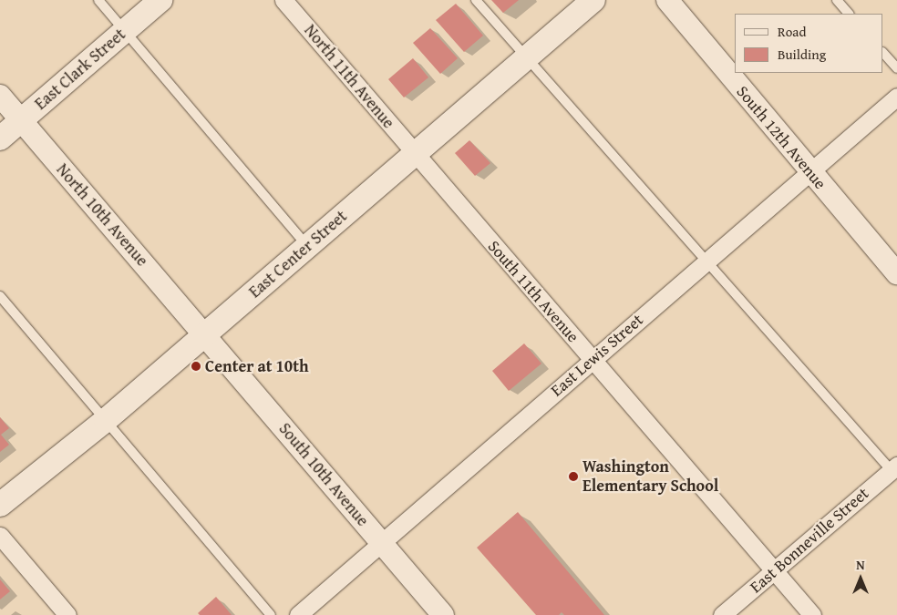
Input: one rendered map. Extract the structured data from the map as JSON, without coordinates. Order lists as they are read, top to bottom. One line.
{"streets":{"main road":["East Clark Street","East Center Street"],"street":["North 11th Avenue","South 12th Avenue","North 10th Avenue","South 11th Avenue","East Lewis Street","South 10th Avenue","East Bonneville Street"]},"crossings":[["East Clark Street","North 10th Avenue"],["North 11th Avenue","East Center Street"],["North 11th Avenue","South 11th Avenue"],["South 12th Avenue","East Lewis Street"],["North 10th Avenue","East Center Street"],["North 10th Avenue","South 10th Avenue"],["East Center Street","South 11th Avenue"],["East Center Street","South 10th Avenue"],["South 11th Avenue","East Lewis Street"],["South 11th Avenue","East Bonneville Street"],["East Lewis Street","South 10th Avenue"]],"places":["Center at 10th","Washington Elementary School"],"legend":["Road","Building"],"north":"top"}
